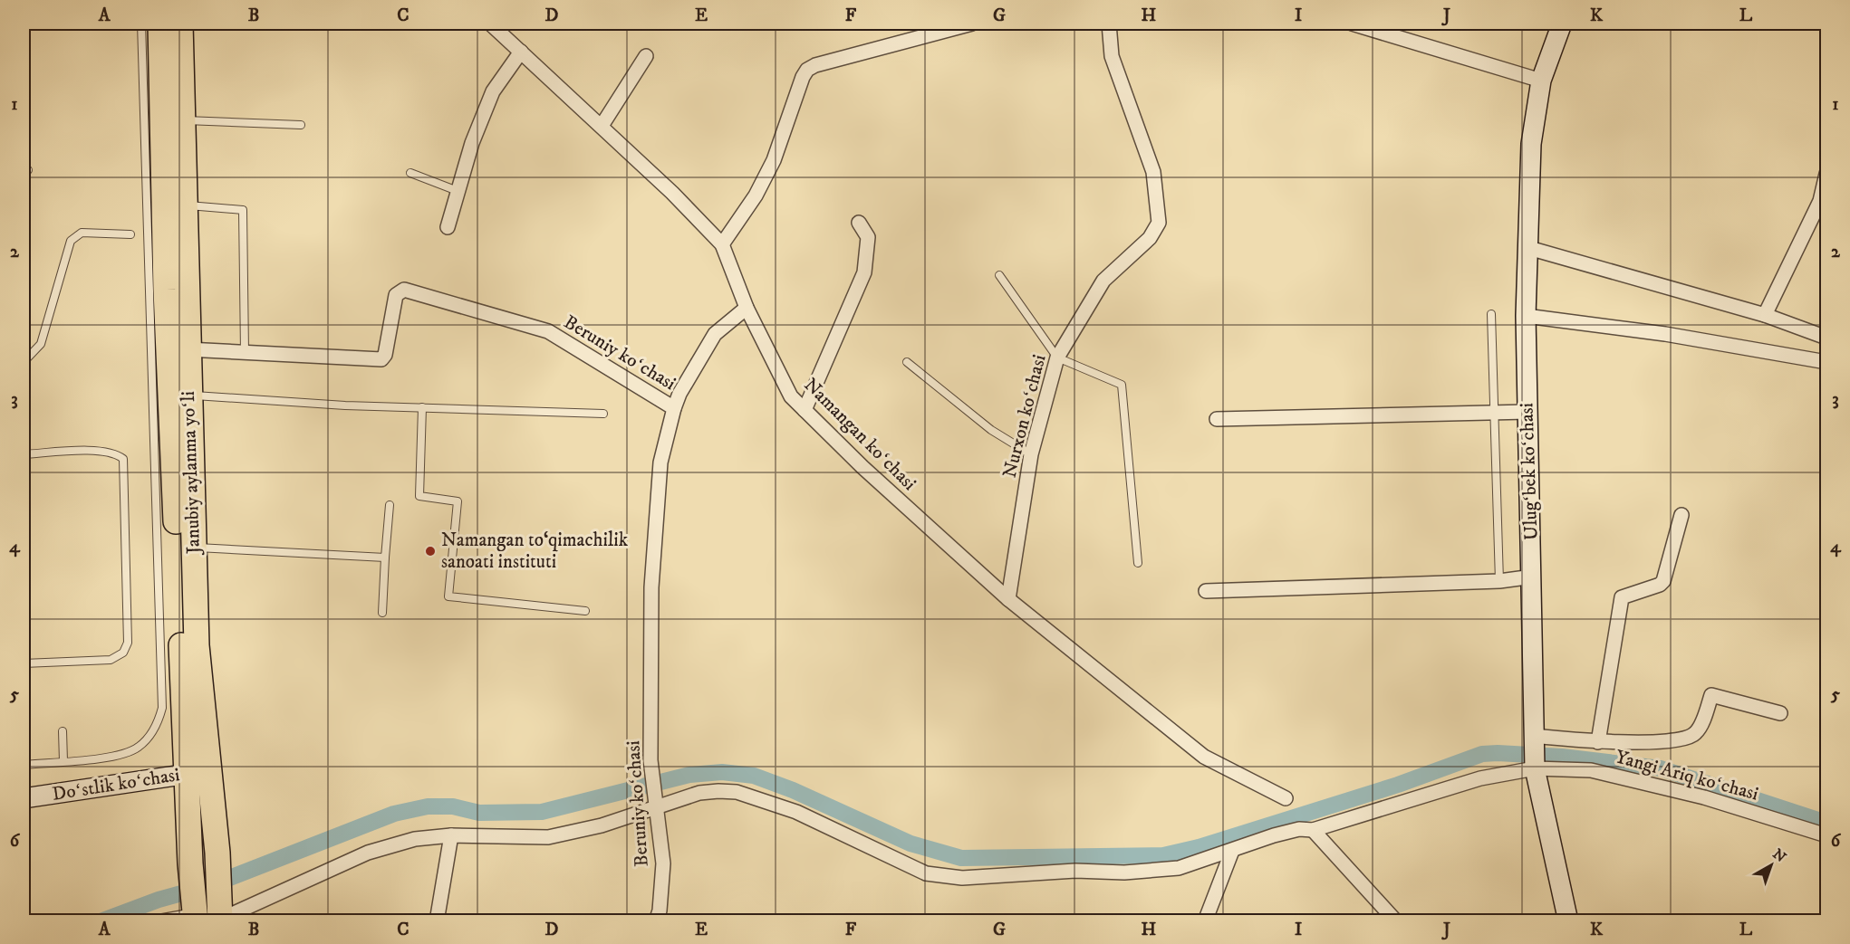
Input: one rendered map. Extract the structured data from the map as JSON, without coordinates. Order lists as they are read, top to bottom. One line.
{"streets":{"highway":["Janubiy aylanma yoʻli"],"street":["Beruniy koʻchasi","Nurxon koʻchasi","Namangan koʻchasi","Ulugʻbek koʻchasi","Yangi Ariq koʻchasi","Doʻstlik koʻchasi"]},"crossings":[["Beruniy koʻchasi","Janubiy aylanma yoʻli"],["Beruniy koʻchasi","Yangi Ariq koʻchasi"],["Nurxon koʻchasi","Namangan koʻchasi"],["Ulugʻbek koʻchasi","Yangi Ariq koʻchasi"],["Janubiy aylanma yoʻli","Yangi Ariq koʻchasi"],["Janubiy aylanma yoʻli","Doʻstlik koʻchasi"]],"places":["Namangan to‘qimachilik sanoati instituti"],"north":"top right","grid":{"columns":["A","B","C","D","E","F","G","H","I","J","K","L"],"rows":["1","2","3","4","5","6"]}}
